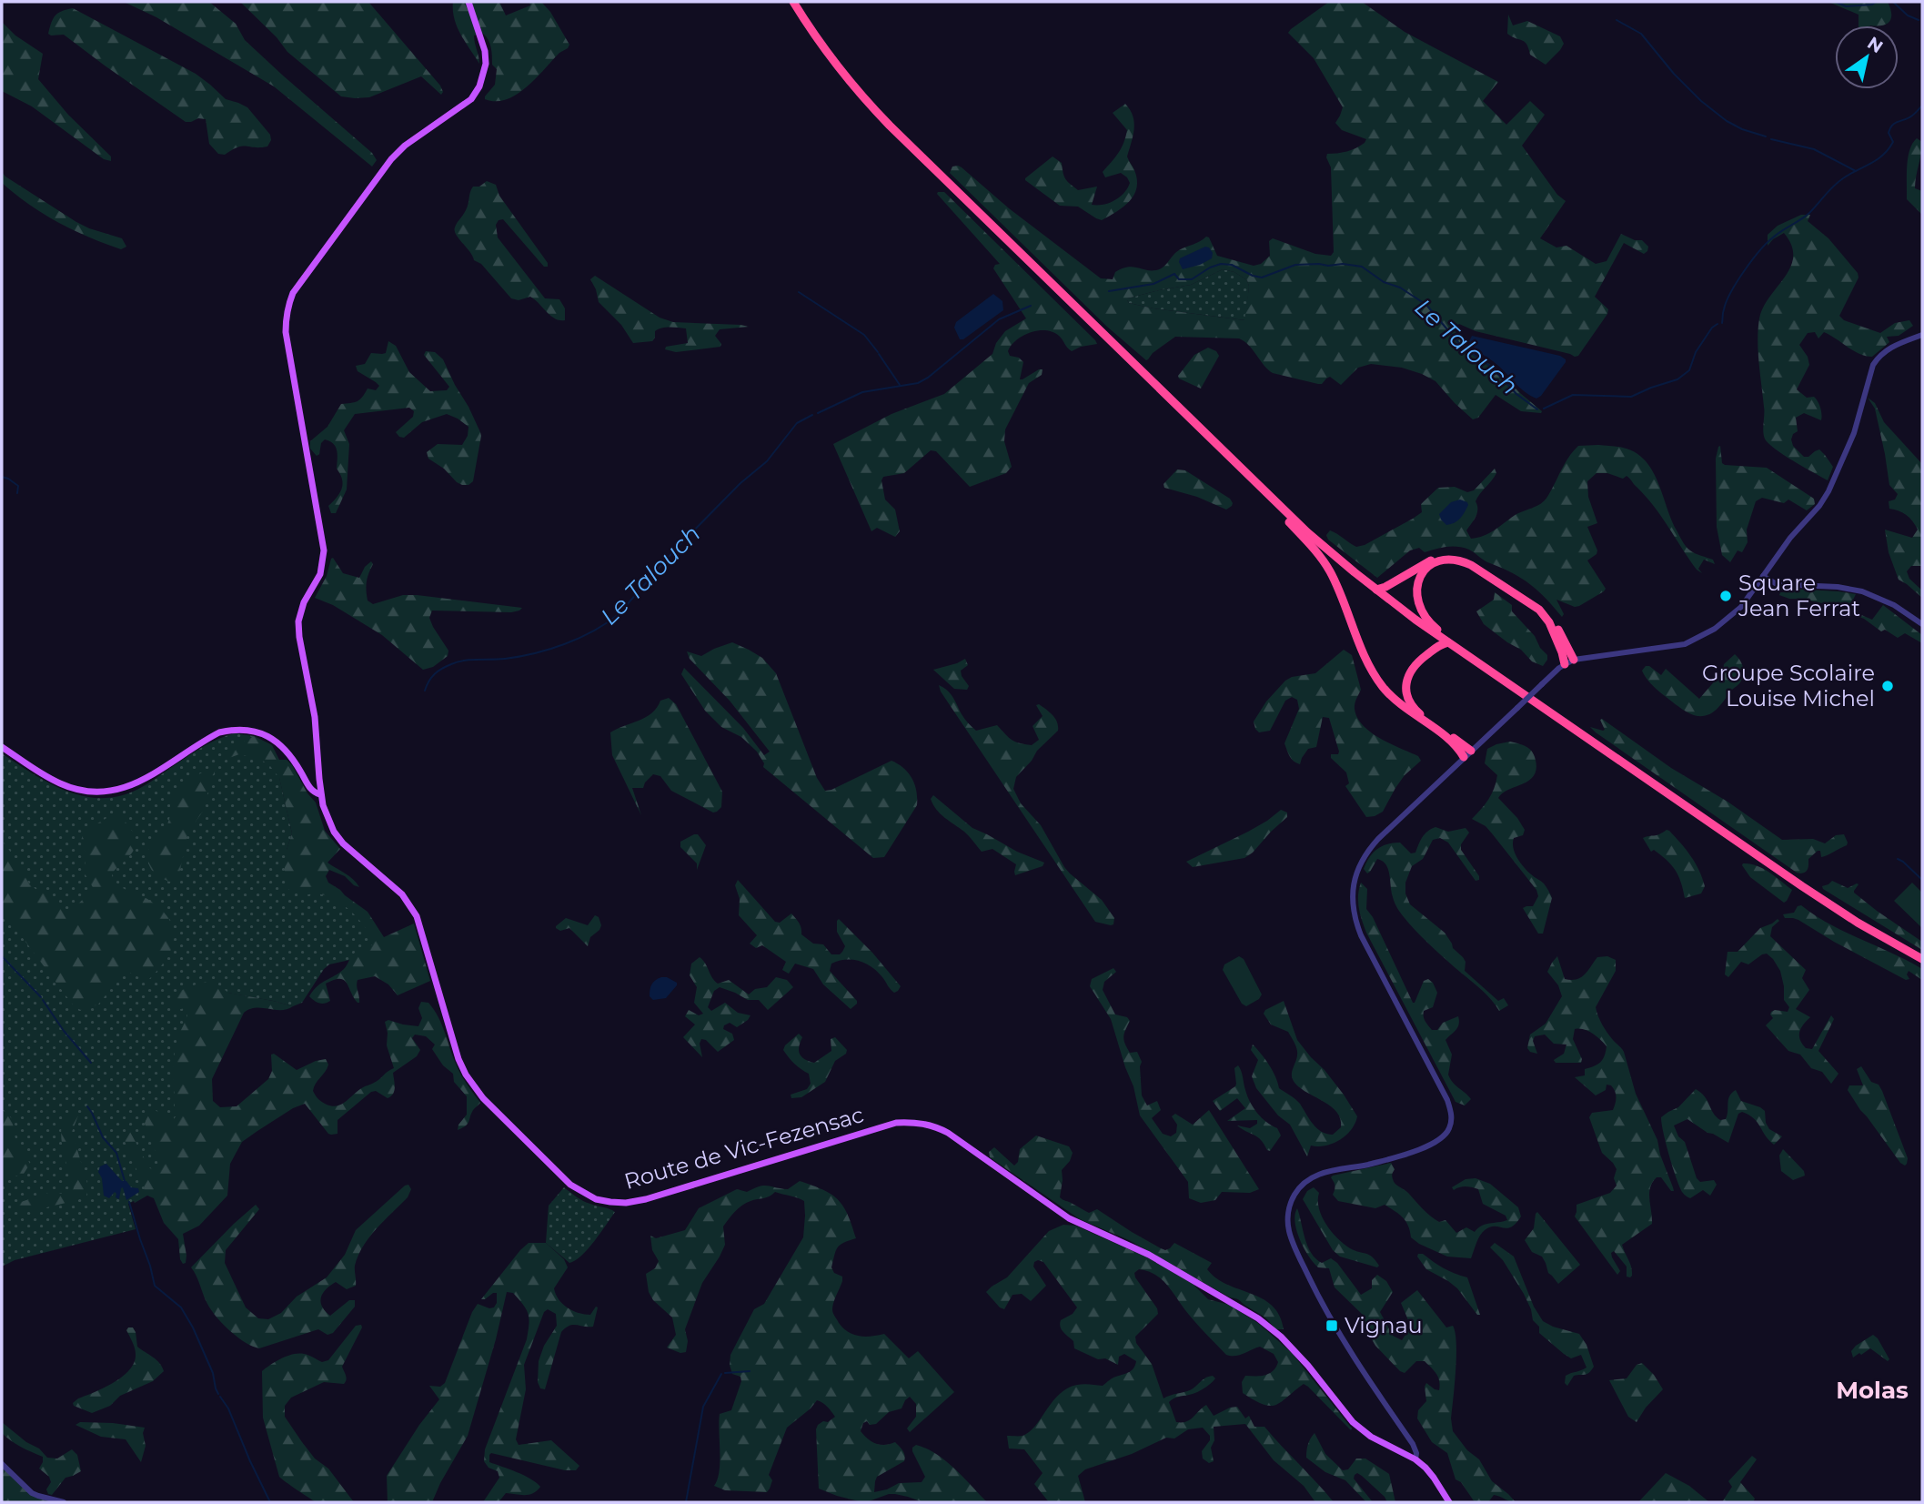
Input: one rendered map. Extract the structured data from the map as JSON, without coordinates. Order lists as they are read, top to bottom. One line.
{"streets":{"main road":["Route de Vic-Fezensac"]},"districts":["Molas"],"water":["Le Talouch"],"places":{"other":["Square Jean Ferrat","Groupe Scolaire Louise Michel"],"transit":["Vignau"]},"north":"top right"}
